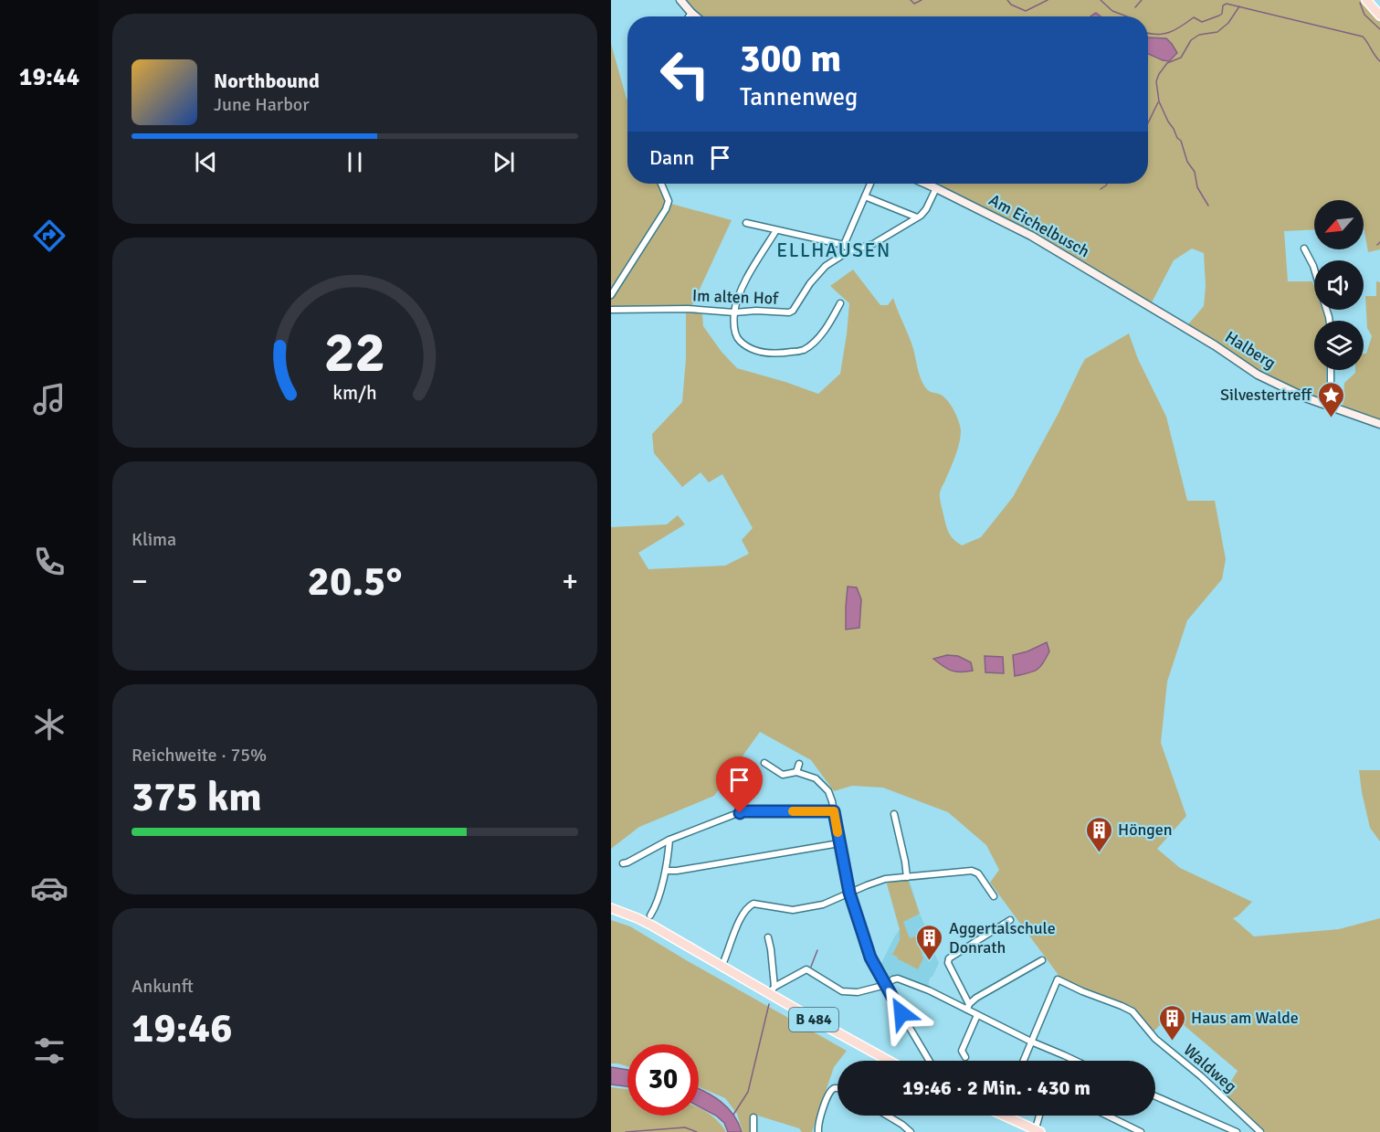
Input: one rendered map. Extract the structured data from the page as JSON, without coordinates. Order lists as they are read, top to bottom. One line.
{"streets":{"main road":["B 484"],"street":["Am Eichelbusch","Im alten Hof","Halberg","Waldweg"]},"crossings":[["Am Eichelbusch","Im alten Hof"],["Am Eichelbusch","Halberg"]],"districts":["ELLHAUSEN"],"places":{"place":["Silvestertreff"],"building":["Höngen","Aggertalschule Donrath","Haus am Walde"]},"north":"bottom left","page":{"tabs":"19:44","turn":["300 m","Tannenweg"],"song":["Northbound","June Harbor"],"then":"Dann","tile":["Klima",["Reichweite · 75%","375 km"],["Ankunft","19:46"]],"heat":["−","20.5°","+"],"limit":"30","trip":"19:46 · 2 Min. · 430 m","gauge":["22","km/h"]}}
